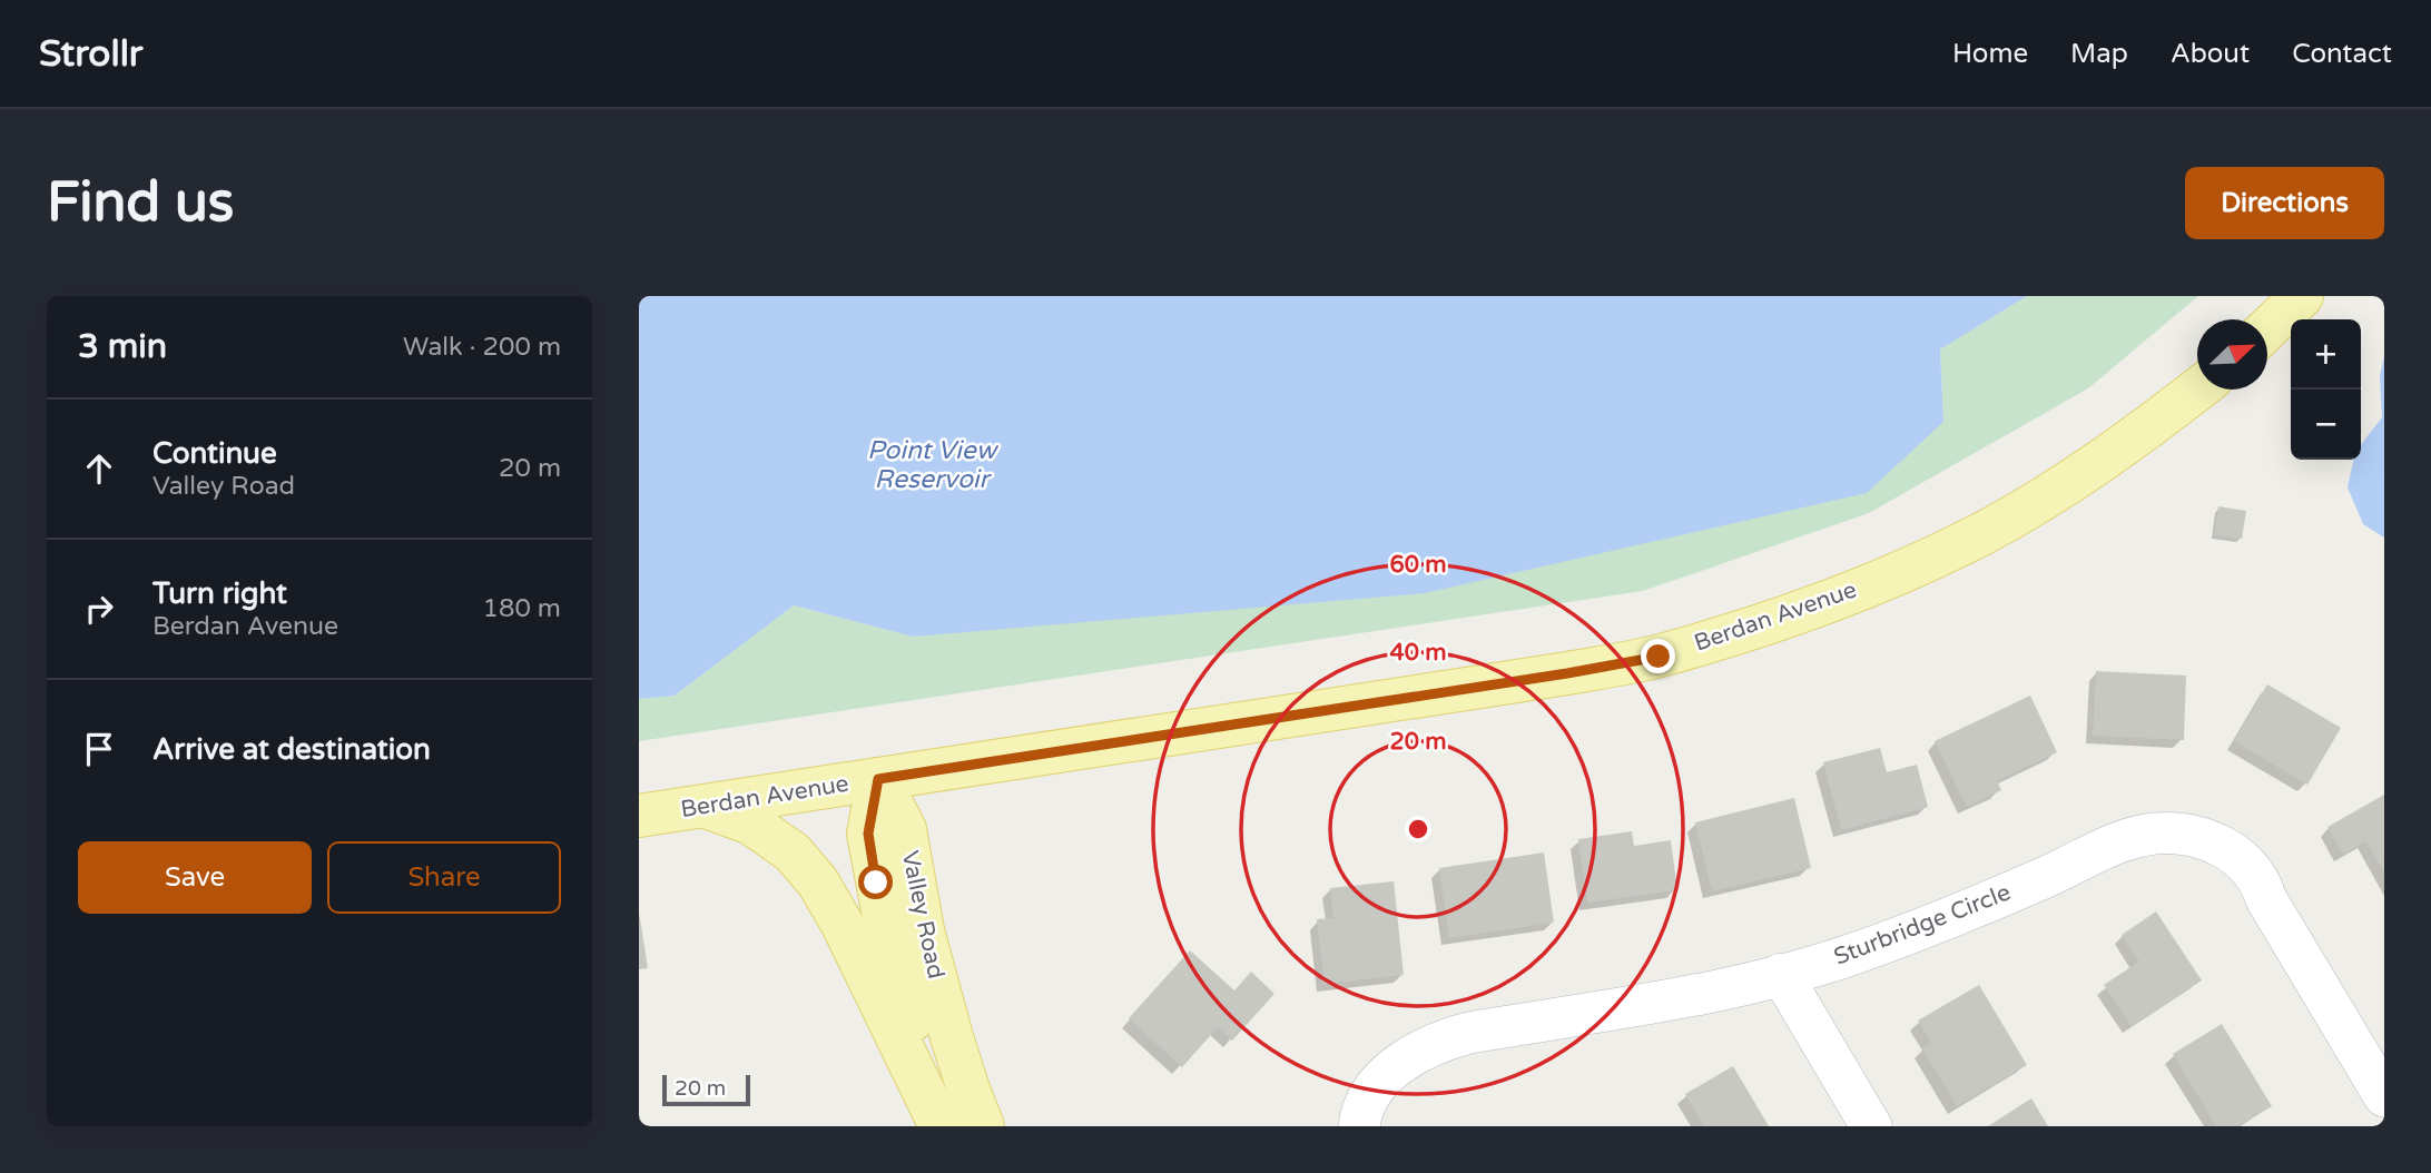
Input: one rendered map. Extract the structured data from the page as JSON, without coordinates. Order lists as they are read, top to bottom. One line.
{"streets":{"main road":["Berdan Avenue","Valley Road"],"street":["Sturbridge Circle"]},"crossings":[["Berdan Avenue","Valley Road"]],"water":["Point View Reservoir"],"scale_bar":"20 m","north":"top right","page":{"header":"Strollr","nav":["Home","Map","About","Contact"],"buttons":["Directions",["Save","Share"]],"title":"Find us","heading":["3 min","Walk · 200 m"],"map_buttons":["+","−"],"list":[["Continue","Valley Road","20 m"],["Turn right","Berdan Avenue","180 m"],"Arrive at destination"],"scale":"20 m"},"rings":["60 m","40 m","20 m"]}
